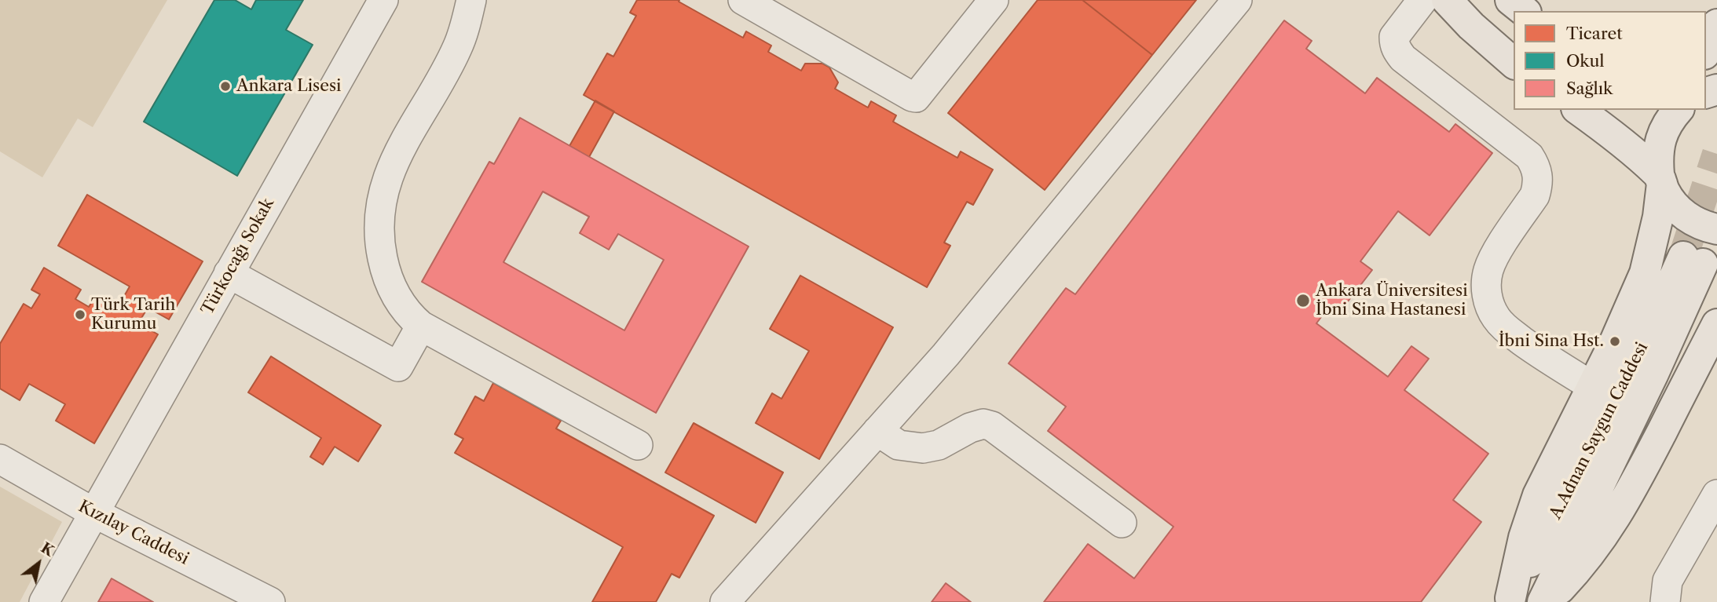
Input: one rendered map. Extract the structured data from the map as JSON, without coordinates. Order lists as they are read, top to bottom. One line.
{"streets":{"main road":["A.Adnan Saygun Caddesi"],"street":["Türkocağı Sokak","Kızılay Caddesi"]},"crossings":[["Türkocağı Sokak","Kızılay Caddesi"]],"places":["Ankara Lisesi","Ankara Üniversitesi İbni Sina Hastanesi","Türk Tarih Kurumu","İbni Sina Hst."],"legend":["Ticaret","Okul","Sağlık"],"north":"top right"}
